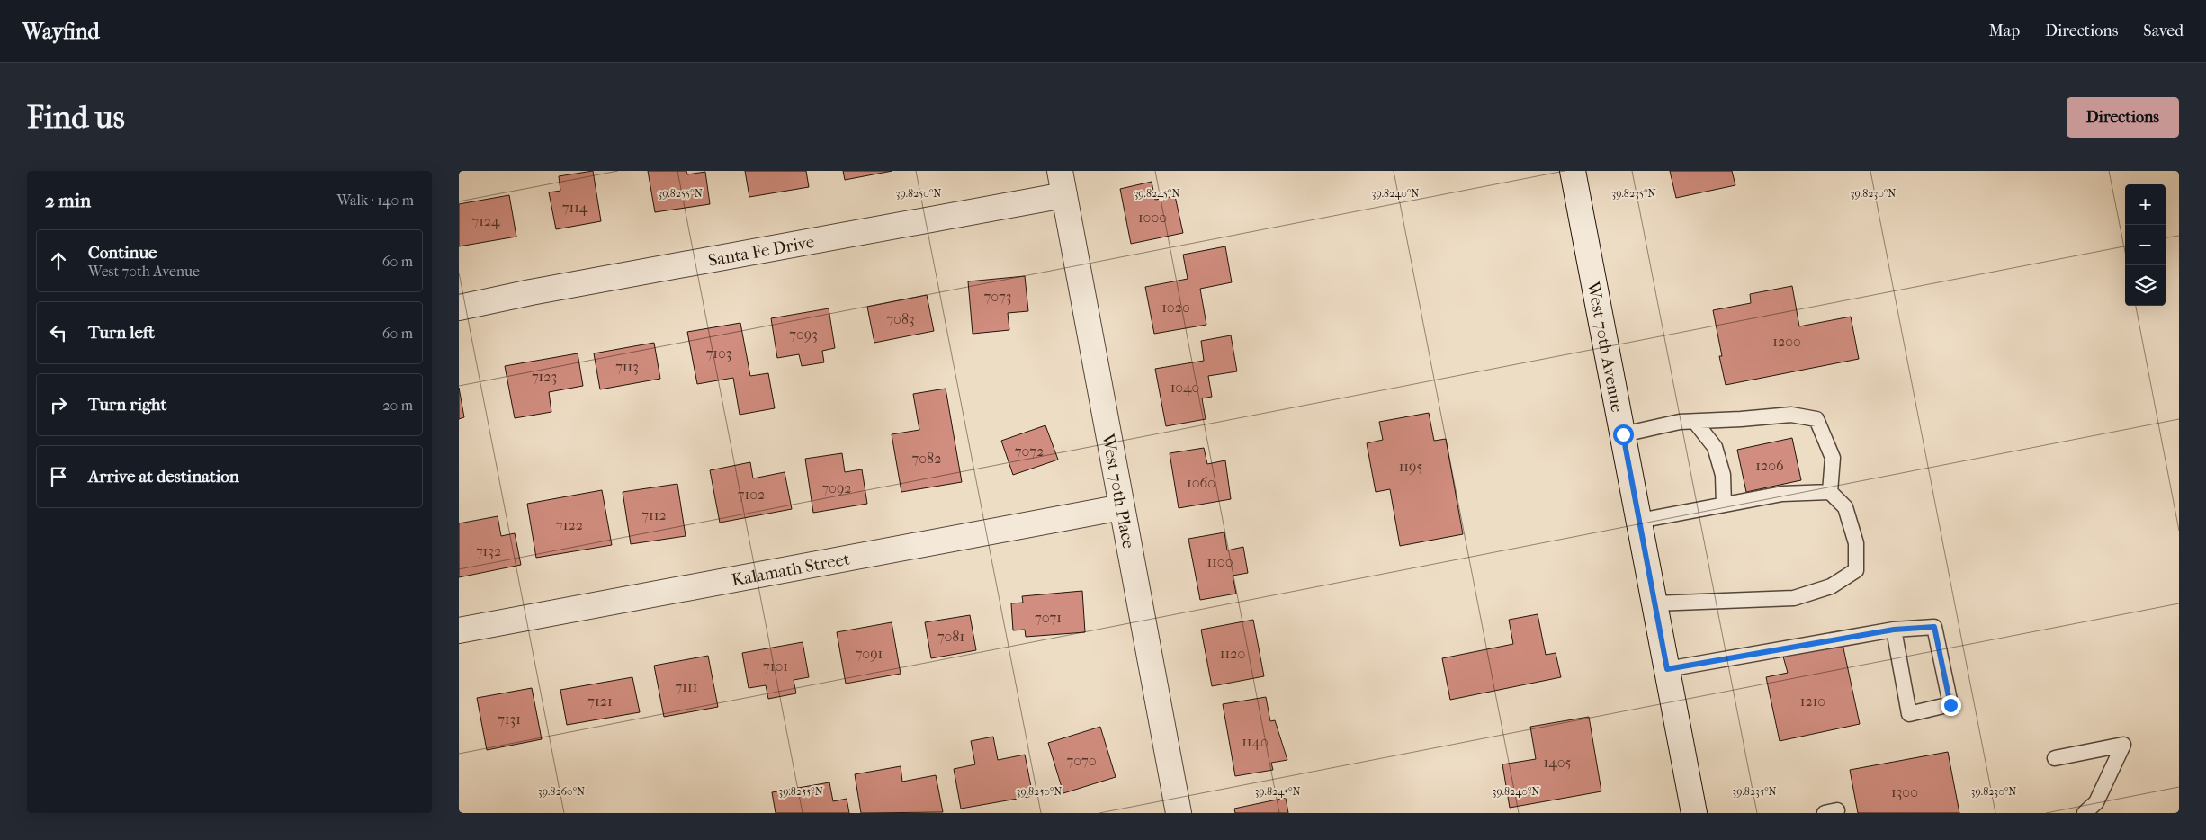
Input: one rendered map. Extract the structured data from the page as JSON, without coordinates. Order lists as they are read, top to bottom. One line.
{"streets":{"street":["Santa Fe Drive","West 70th Avenue","West 70th Place","Kalamath Street"]},"crossings":[["Santa Fe Drive","West 70th Place"],["West 70th Place","Kalamath Street"]],"house_numbers":["7114","1000","7124","7073","1020","7083","7093","1200","7103","7113","7123","1040","7072","7082","1206","1195","1060","7092","7102","7112","7122","7132","1100","7071","7081","7091","1120","7101","7111","7121","1210","7131","1140","7070","1405","1300"],"page":{"header":"Wayfind","nav":["Map","Directions","Saved"],"buttons":"Directions","title":"Find us","heading":["2 min","Walk · 140 m"],"map_buttons":["+","−"],"list":[["Continue","West 70th Avenue","60 m"],["Turn left","60 m"],["Turn right","20 m"],"Arrive at destination"]},"coordinates":["39.8255°N","39.8250°N","39.8245°N","39.8240°N","39.8235°N","39.8230°N","39.8260°N"]}
